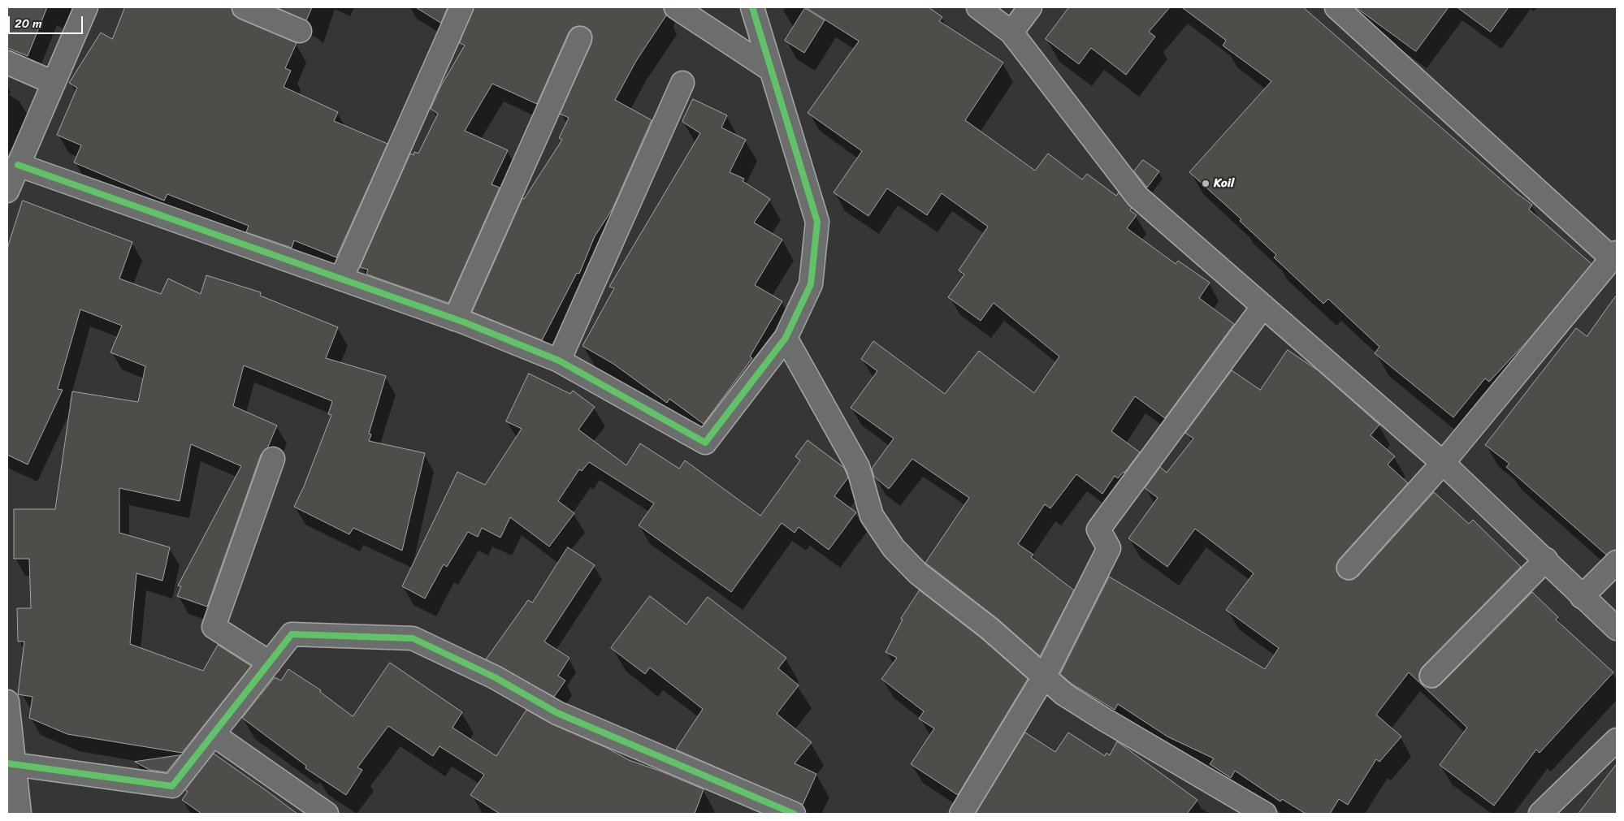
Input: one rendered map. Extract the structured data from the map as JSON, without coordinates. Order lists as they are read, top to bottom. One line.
{"places":["Koil"],"scale_bar":"20 m"}
